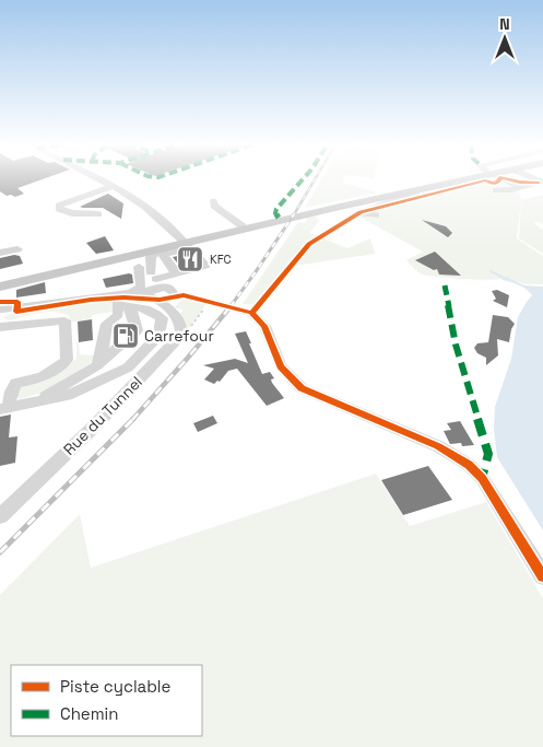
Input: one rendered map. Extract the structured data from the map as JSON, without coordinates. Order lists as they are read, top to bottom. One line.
{"streets":{"street":["Rue du Tunnel"]},"places":{"restaurant":["KFC"],"fuel station":["Carrefour"]},"legend":["Piste cyclable","Chemin"],"north":"top"}
